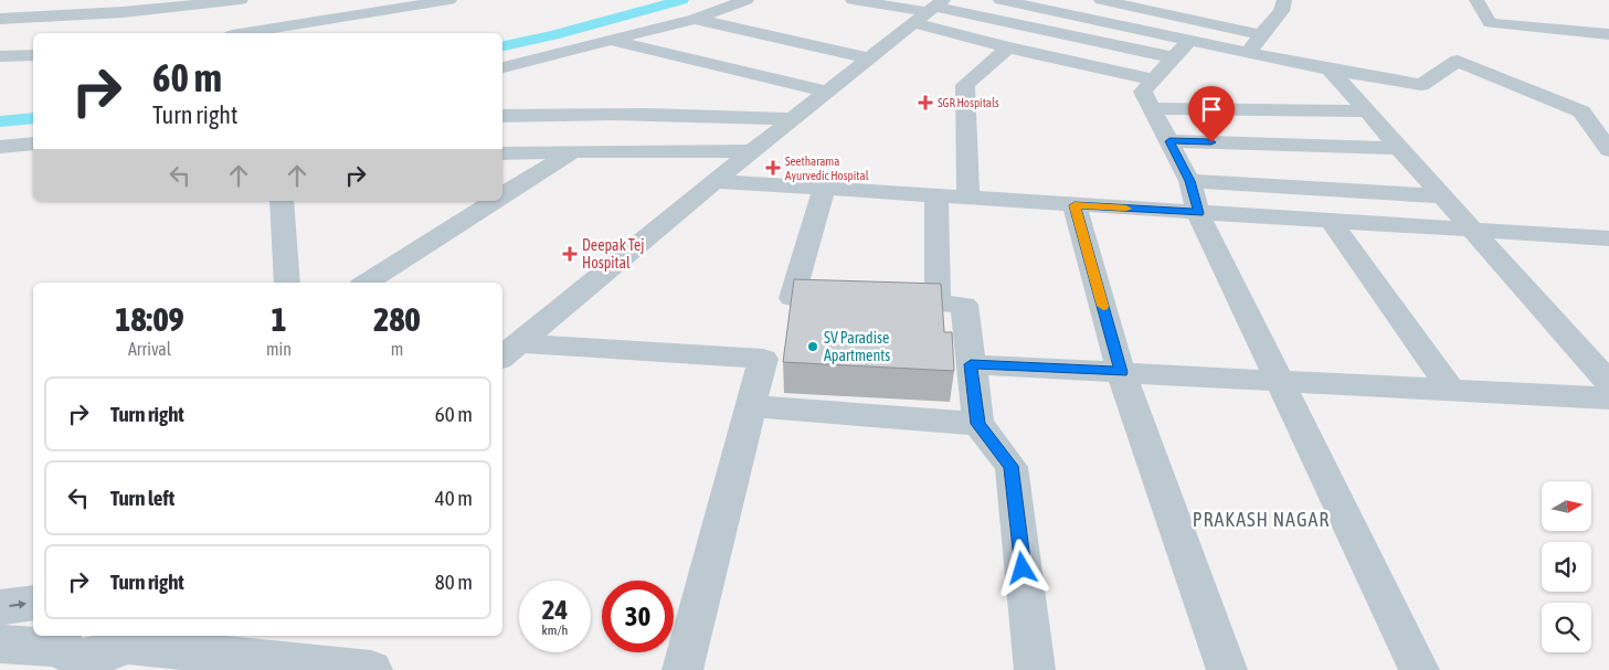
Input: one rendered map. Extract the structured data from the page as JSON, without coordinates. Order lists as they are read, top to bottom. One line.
{"districts":["PRAKASH NAGAR"],"places":{"health":["SGR Hospitals","Seetharama Ayurvedic Hospital","Deepak Tej Hospital"],"other":["SV Paradise Apartments"]},"north":"right","page":{"turn":["60 m","Turn right"],"eta":["18:09","Arrival","1","min","280","m"],"list":[{"name":"Turn right","value":"60 m"},{"name":"Turn left","value":"40 m"},{"name":"Turn right","value":"80 m"}],"speed":"24 km/h","limit":"30"}}
